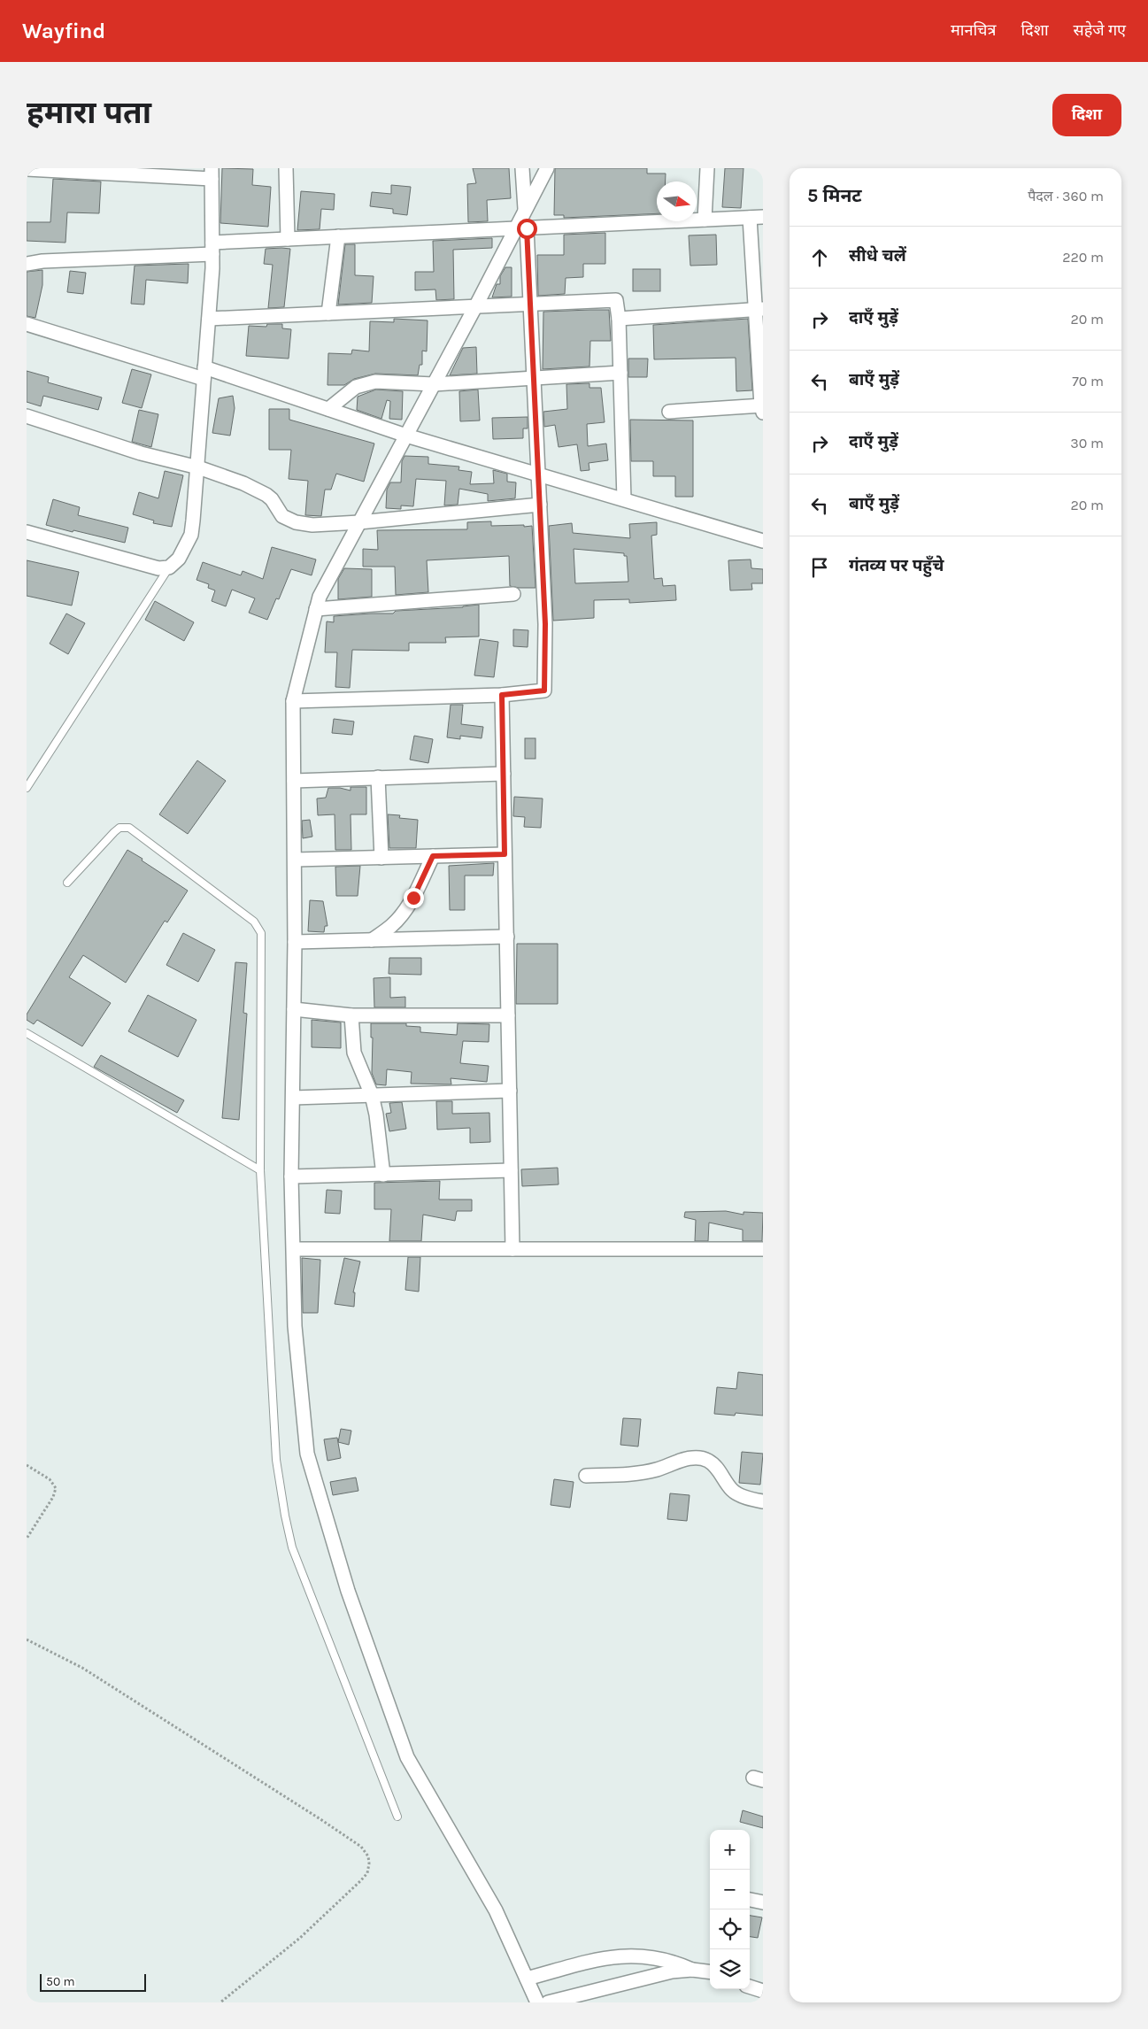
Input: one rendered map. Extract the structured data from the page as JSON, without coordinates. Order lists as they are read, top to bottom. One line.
{"scale_bar":"50 m","north":"right","page":{"header":"Wayfind","nav":["मानचित्र","दिशा","सहेजे गए"],"buttons":"दिशा","title":"हमारा पता","heading":["5 मिनट","पैदल · 360 m"],"list":[["सीधे चलें","220 m"],["दाएँ मुड़ें","20 m"],["बाएँ मुड़ें","70 m"],["दाएँ मुड़ें","30 m"],["बाएँ मुड़ें","20 m"],"गंतव्य पर पहुँचे"],"map_buttons":["+","−"],"scale":"50 m"}}
